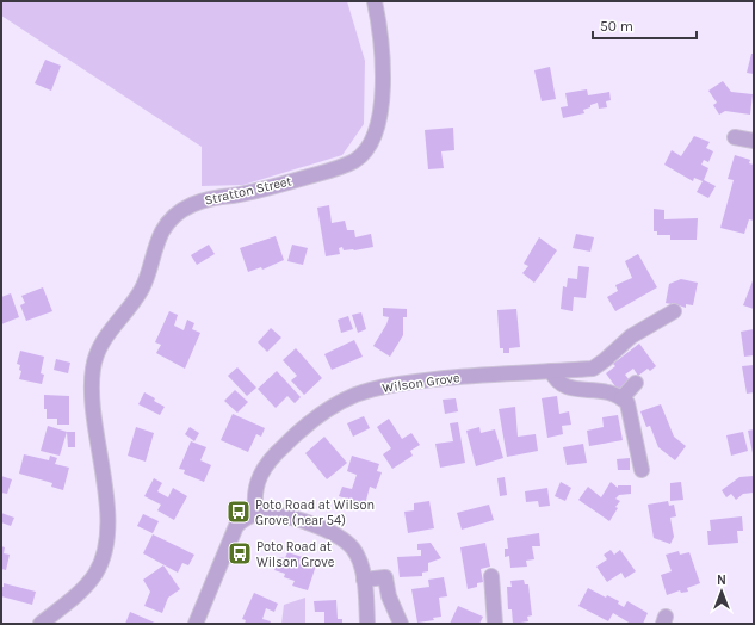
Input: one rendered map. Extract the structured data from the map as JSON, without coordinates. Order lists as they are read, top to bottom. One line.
{"streets":{"street":["Stratton Street","Wilson Grove"]},"places":{"bus stop":["Poto Road at Wilson Grove (near 54)","Poto Road at Wilson Grove"]},"scale_bar":"50 m","north":"top"}
